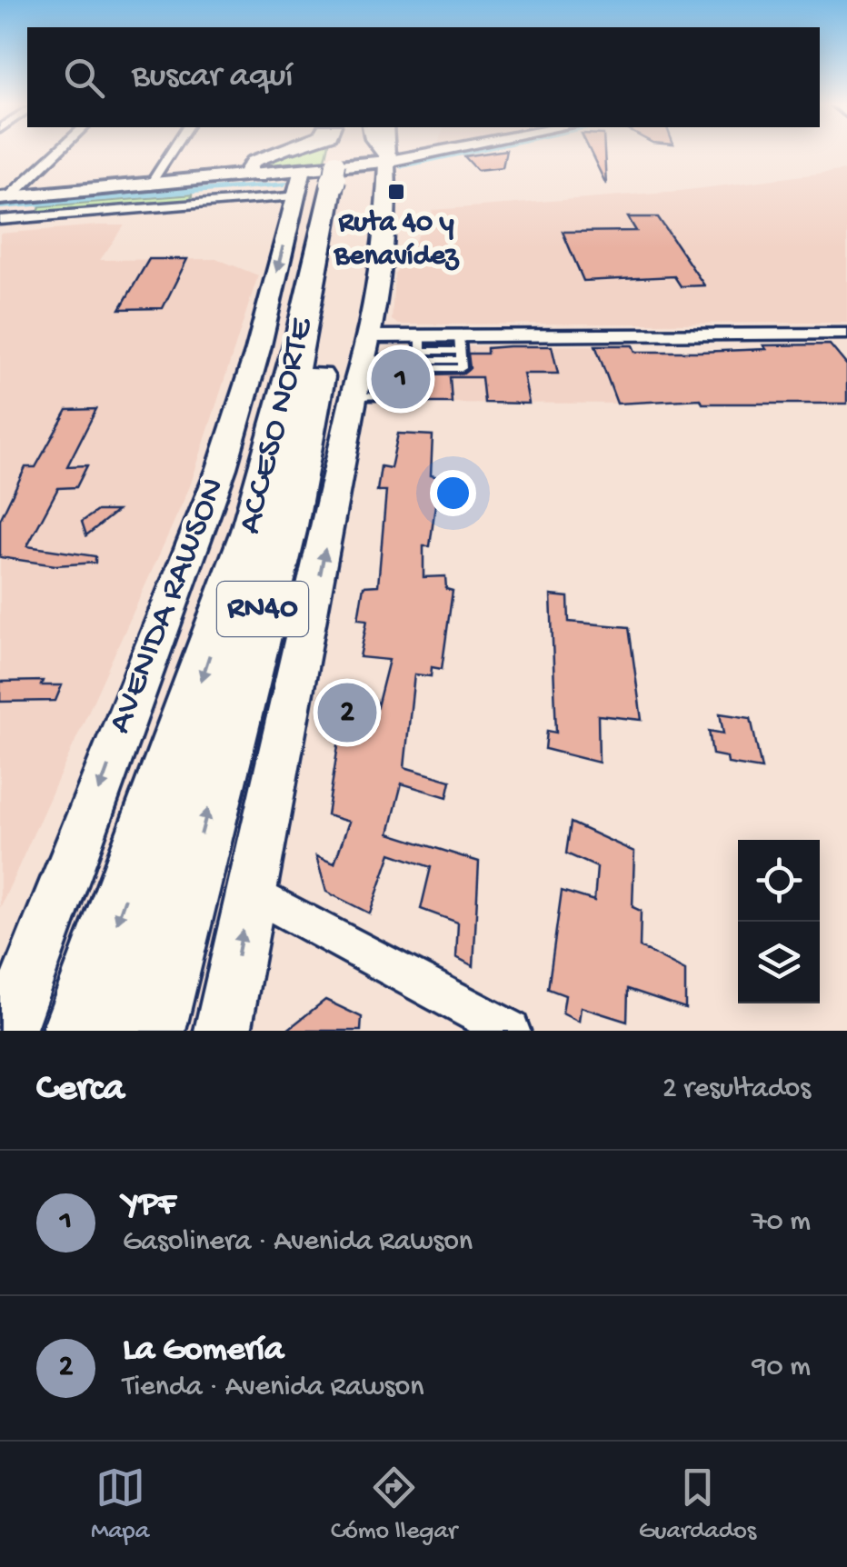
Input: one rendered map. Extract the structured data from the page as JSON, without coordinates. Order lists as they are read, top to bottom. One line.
{"streets":{"highway":["ACCESO NORTE","RN40"],"street":["AVENIDA RAWSON"]},"crossings":[["ACCESO NORTE","AVENIDA RAWSON"]],"places":{"transit":["Ruta 40 y Benavídez"]},"page":{"search":"Buscar aquí","pins":["1","2"],"heading":["Cerca","2 resultados"],"list":[{"mark":"1","name":"YPF","note":"Gasolinera · Avenida Rawson","value":"70 m"},{"mark":"2","name":"La Gomería","note":"Tienda · Avenida Rawson","value":"90 m"}],"nav":["Mapa","Cómo llegar","Guardados"]}}
